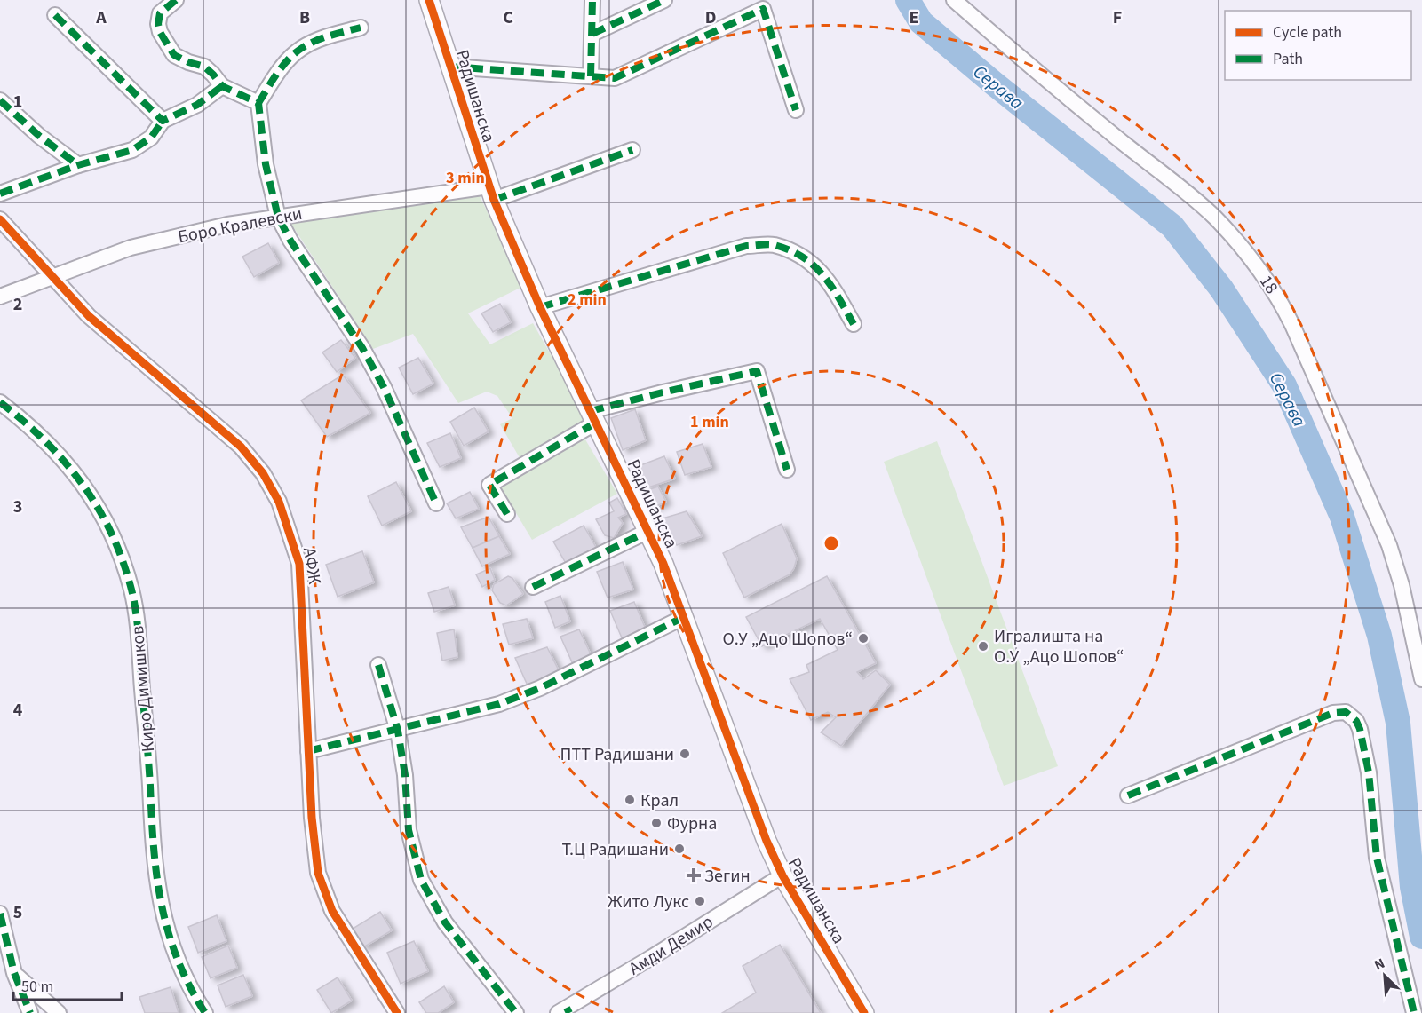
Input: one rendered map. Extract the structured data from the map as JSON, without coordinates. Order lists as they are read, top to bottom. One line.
{"streets":{"street":["Радишанска","Боро Кралевски","18","АФЖ","Киро Димишков","Амди Демир"]},"crossings":[["Радишанска","Боро Кралевски"],["Радишанска","Амди Демир"],["Боро Кралевски","АФЖ"]],"water":["Серава"],"places":{"other":["О.У „Ацо Шопов“","Игралишта на О.У „Ацо Шопов“","ПТТ Радишани","Крал","Фурна","Т.Ц Радишани","Жито Лукс"],"health":["Зегин"]},"legend":["Cycle path","Path"],"scale_bar":"50 m","north":"top left","grid":{"columns":["A","B","C","D","E","F"],"rows":["1","2","3","4","5"]},"rings":["3 min","2 min","1 min"]}
